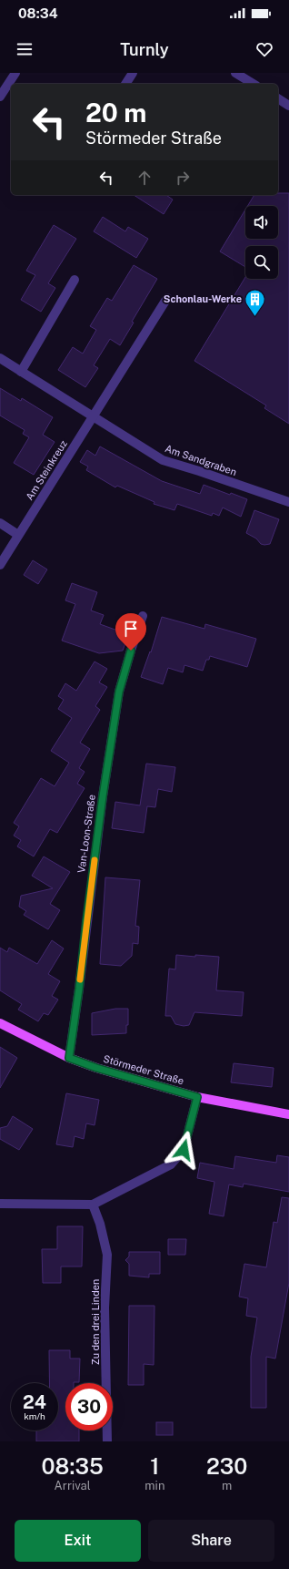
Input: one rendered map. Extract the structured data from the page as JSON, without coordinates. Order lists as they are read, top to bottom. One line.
{"streets":{"main road":["Störmeder Straße"],"street":["Am Sandgraben","Am Steinkreuz","Van-Loon-Straße","Zu den drei Linden"]},"crossings":[["Am Sandgraben","Am Steinkreuz"],["Van-Loon-Straße","Störmeder Straße"]],"places":{"building":["Schonlau-Werke"]},"page":{"status":"08:34","header":"Turnly","turn":["20 m","Störmeder Straße"],"speed":"24 km/h","limit":"30","eta":["08:35","Arrival","1","min","230","m"],"buttons":["Exit","Share"]}}
